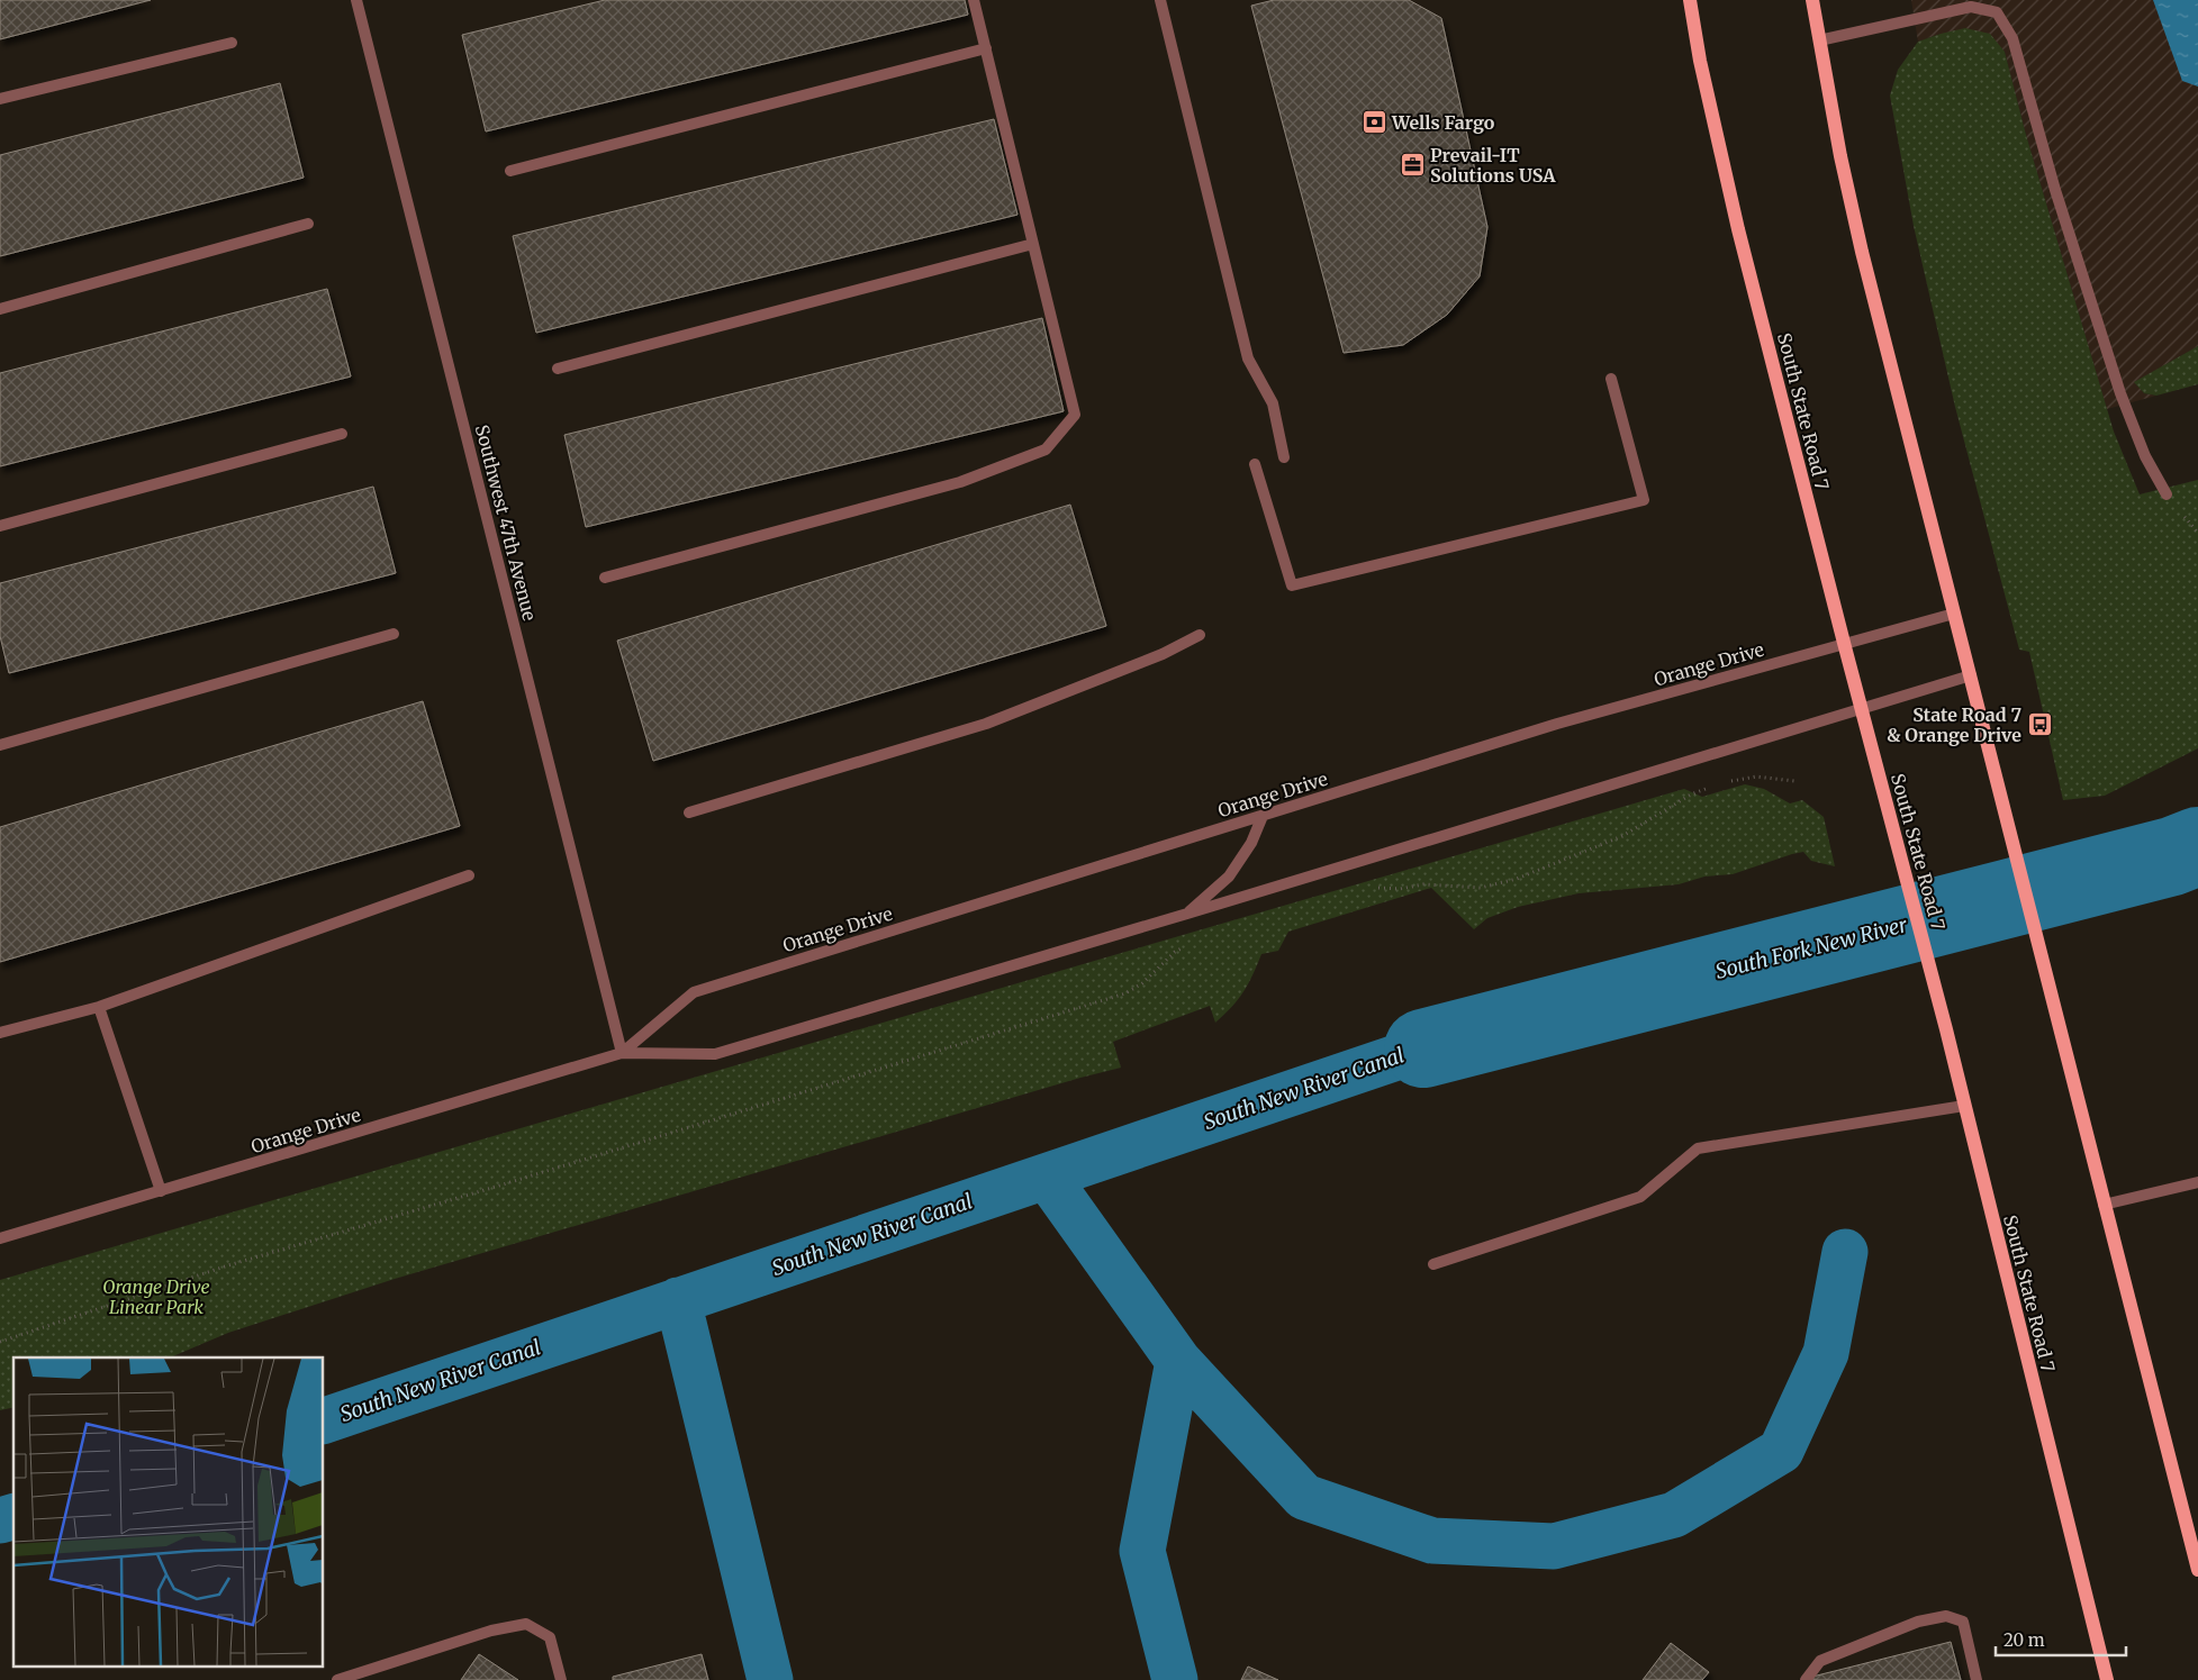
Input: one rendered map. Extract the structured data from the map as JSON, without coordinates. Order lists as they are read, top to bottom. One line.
{"streets":{"main road":["South State Road 7"],"street":["Southwest 47th Avenue","Orange Drive"]},"crossings":[["South State Road 7","Orange Drive"],["Southwest 47th Avenue","Orange Drive"]],"water":["South Fork New River","South New River Canal"],"parks":["Orange Drive Linear Park"],"places":{"bank":["Wells Fargo"],"office":["Prevail-IT Solutions USA"],"bus stop":["State Road 7 & Orange Drive"]},"scale_bar":"20 m"}
